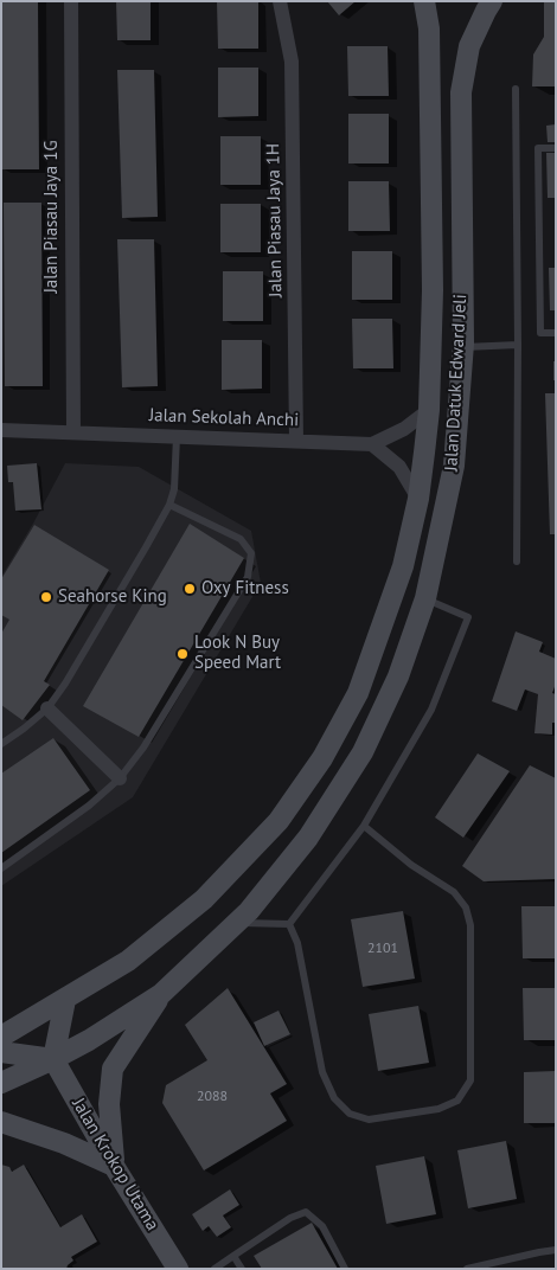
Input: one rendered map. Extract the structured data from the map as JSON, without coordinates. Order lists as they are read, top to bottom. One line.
{"streets":{"street":["Jalan Piasau Jaya 1G","Jalan Piasau Jaya 1H","Jalan Datuk Edward Jeli","Jalan Sekolah Anchi","Jalan Krokop Utama"]},"crossings":[["Jalan Piasau Jaya 1G","Jalan Sekolah Anchi"],["Jalan Piasau Jaya 1H","Jalan Sekolah Anchi"],["Jalan Datuk Edward Jeli","Jalan Krokop Utama"]],"places":["Oxy Fitness","Seahorse King","Look N Buy Speed Mart"],"house_numbers":["2101","2088"]}
